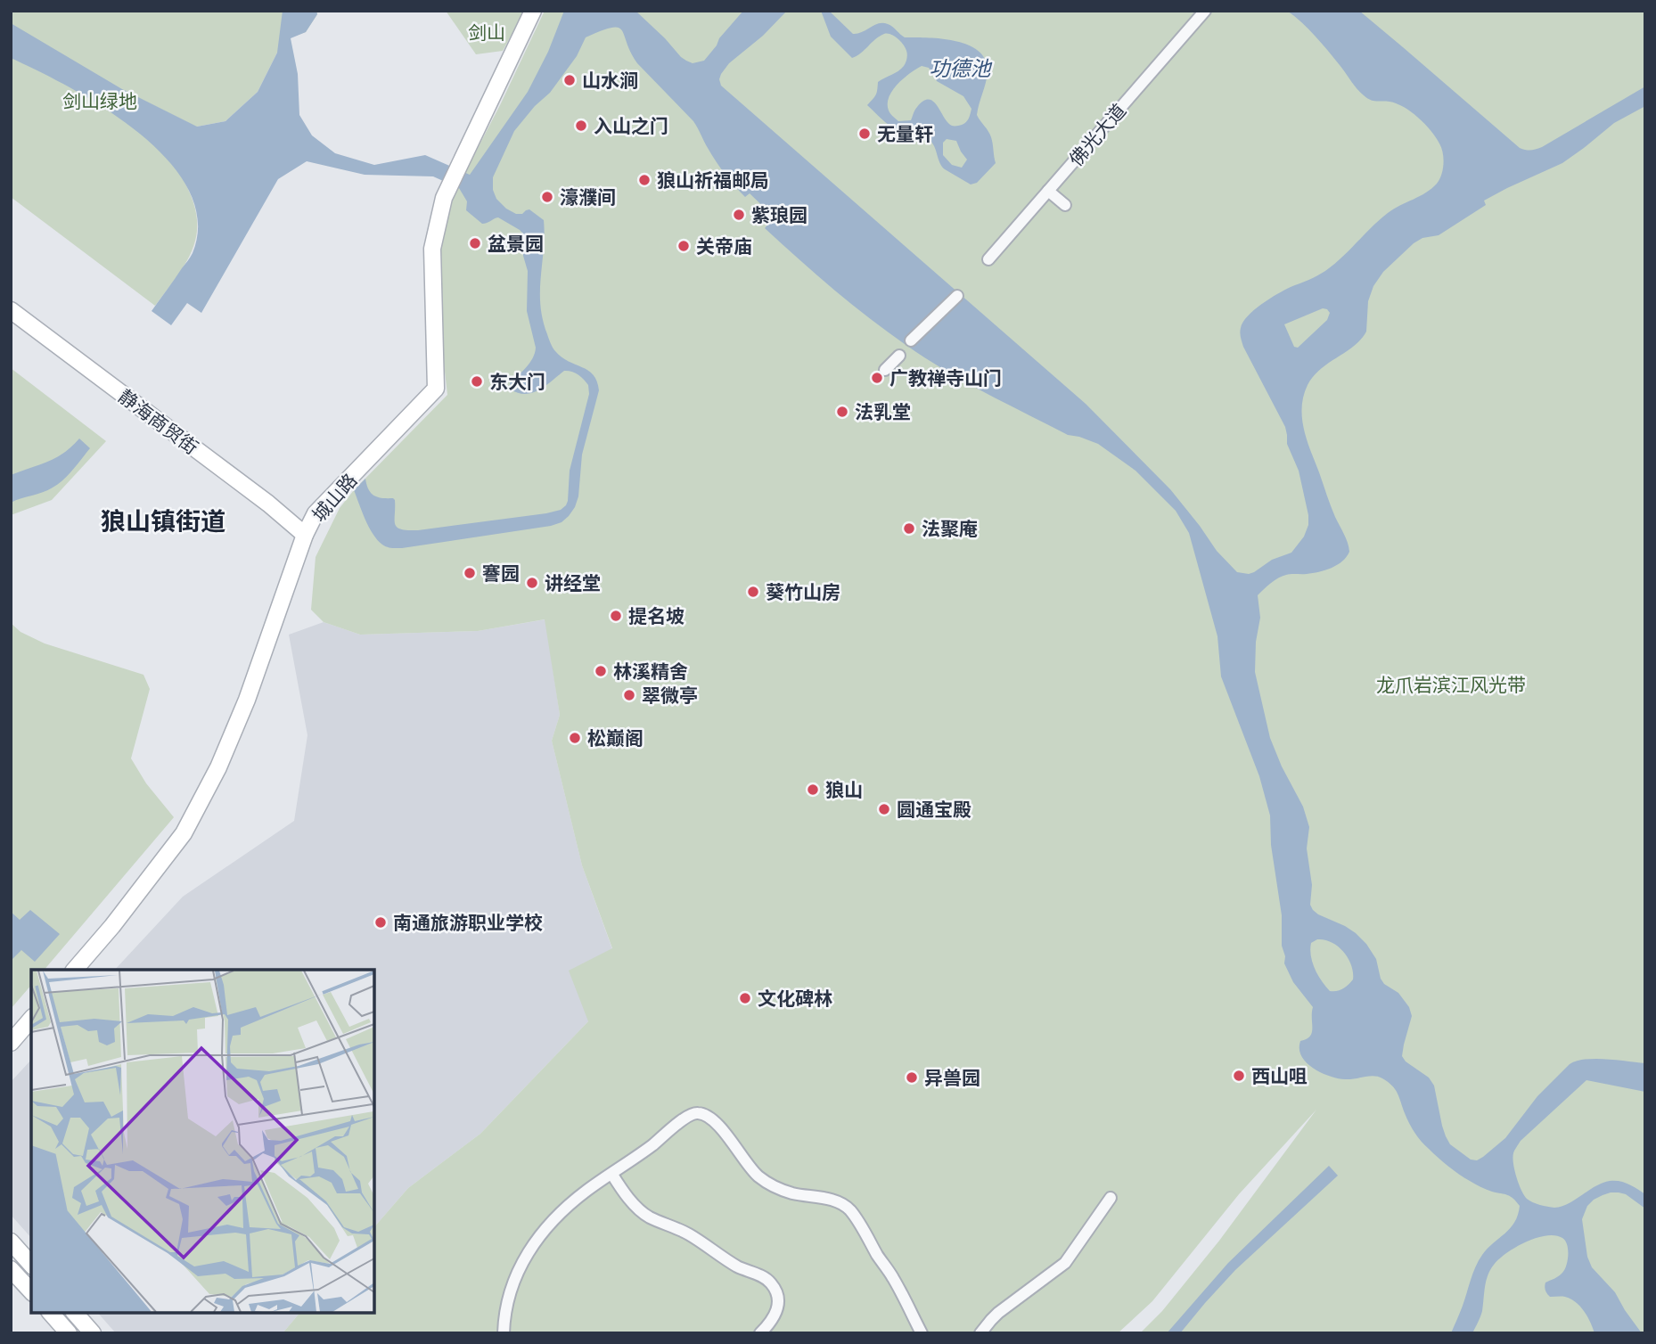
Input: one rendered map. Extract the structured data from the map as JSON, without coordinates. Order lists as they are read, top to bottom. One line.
{"streets":{"street":["佛光大道","静海商贸街","城山路"]},"crossings":[["静海商贸街","城山路"]],"districts":["狼山镇街道"],"water":["功德池"],"parks":["剑山","剑山绿地","龙爪岩滨江风光带"],"places":["山水涧","入山之门","无量轩","狼山祈福邮局","濠濮间","紫琅园","盆景园","关帝庙","广教禅寺山门","东大门","法乳堂","法聚庵","謇园","讲经堂","葵竹山房","提名坡","林溪精舍","翠微亭","松巅阁","狼山","圆通宝殿","南通旅游职业学校","文化碑林","西山咀","异兽园"]}
